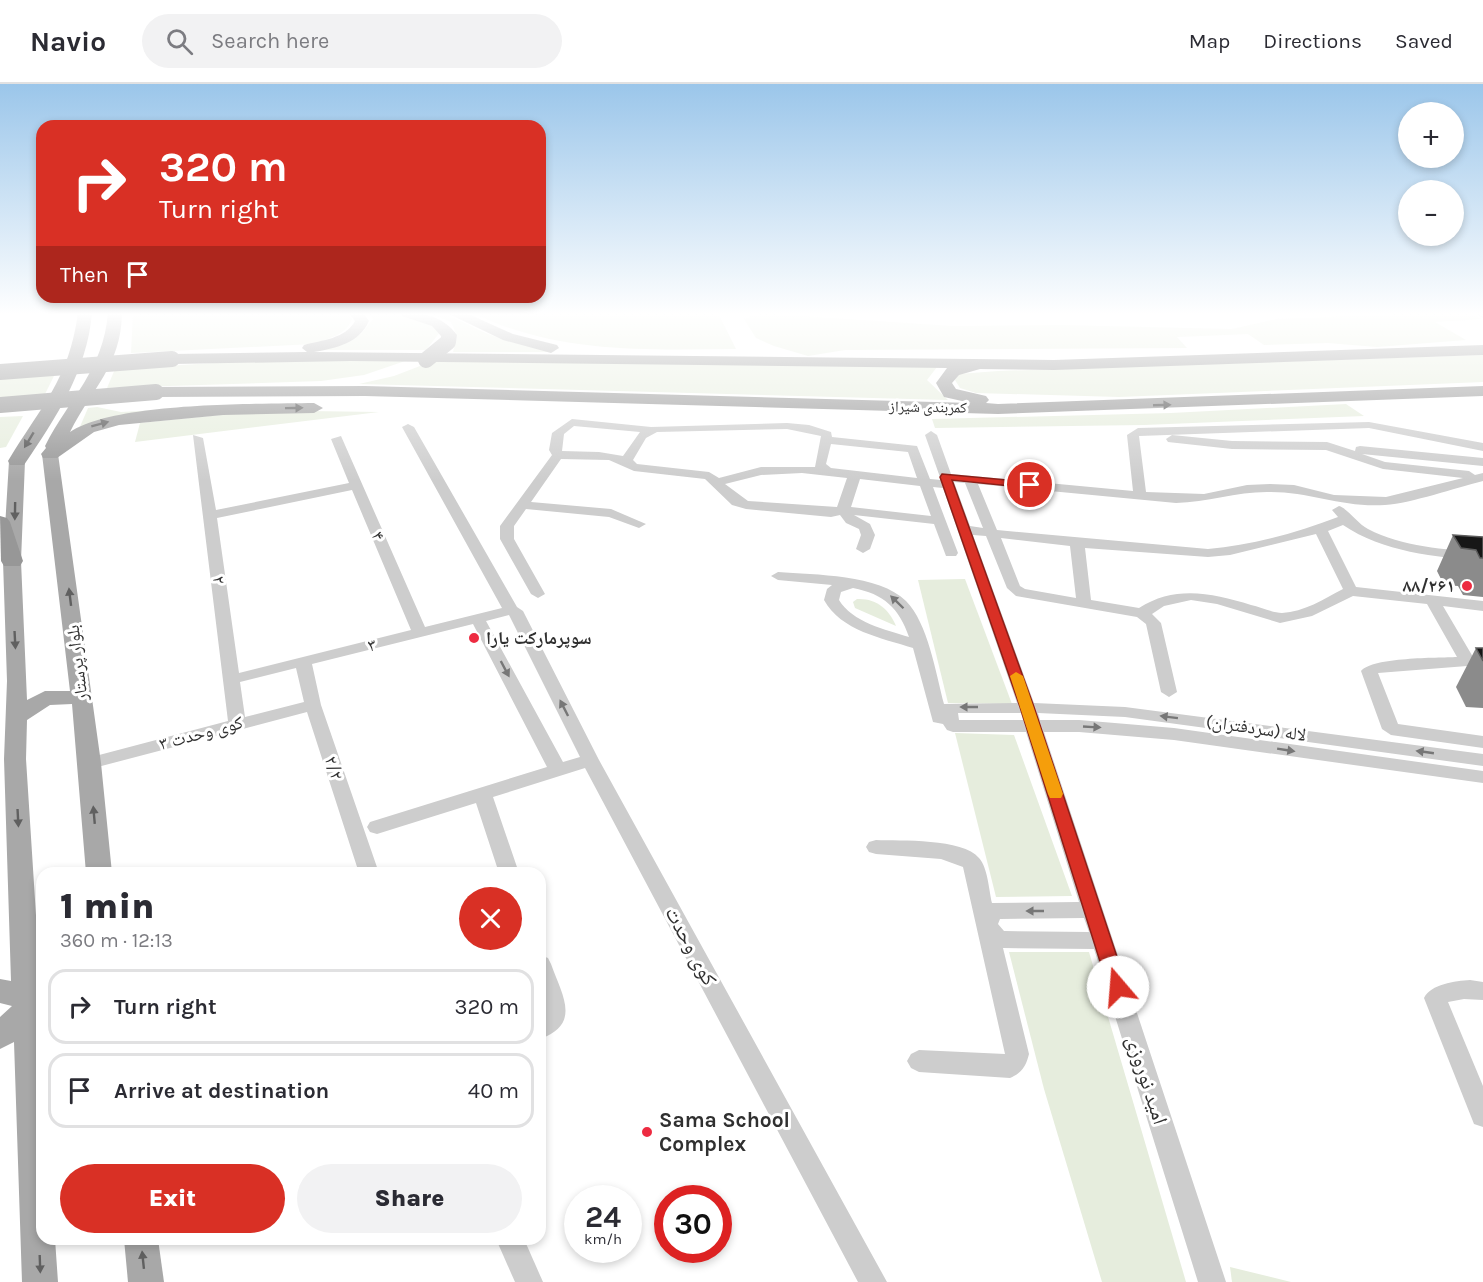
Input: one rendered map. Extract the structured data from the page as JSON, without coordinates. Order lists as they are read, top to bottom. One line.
{"streets":{"highway":["کمربندی شیراز"],"main road":["بلوار پرستار"],"street":["۴","۲","۳","لاله (سردفتران)","کوی وحدت ۳","۲/۲","کوی وحدت","امید نوروزی"]},"crossings":[["۴","۳"],["۲","۳"],["۲","کوی وحدت ۳"],["۳","۲/۲"],["۳","کوی وحدت"],["بلوار پرستار","کوی وحدت ۳"],["لاله (سردفتران)","امید نوروزی"],["کوی وحدت ۳","۲/۲"]],"places":["۸۸/۲۶۱","سوپرمارکت یارا","Sama School Complex"],"page":{"header":"Navio","search":"Search here","nav":["Map","Directions","Saved"],"map_buttons":["+","−"],"turn":["320 m","Turn right"],"then":"Then","heading":["1 min","360 m · 12:13"],"list":[{"name":"Turn right","value":"320 m"},{"name":"Arrive at destination","value":"40 m"}],"buttons":["Exit","Share"],"speed":"24 km/h","limit":"30"}}
